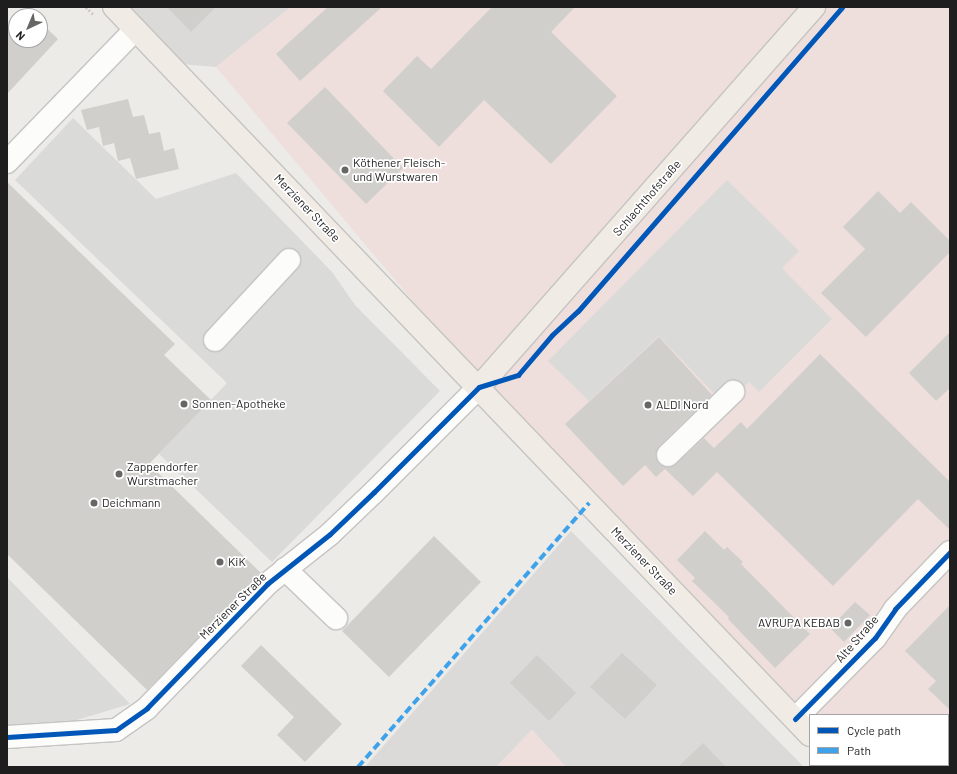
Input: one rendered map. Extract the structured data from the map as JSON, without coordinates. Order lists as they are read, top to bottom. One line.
{"streets":{"main road":["Schlachthofstraße","Merziener Straße"],"street":["Alte Straße"]},"crossings":[["Schlachthofstraße","Merziener Straße"],["Merziener Straße","Alte Straße"]],"places":["Köthener Fleisch- und Wurstwaren","Sonnen-Apotheke","ALDI Nord","Zappendorfer Wurstmacher","Deichmann","KiK","AVRUPA KEBAB"],"legend":["Cycle path","Path"],"north":"bottom left"}
